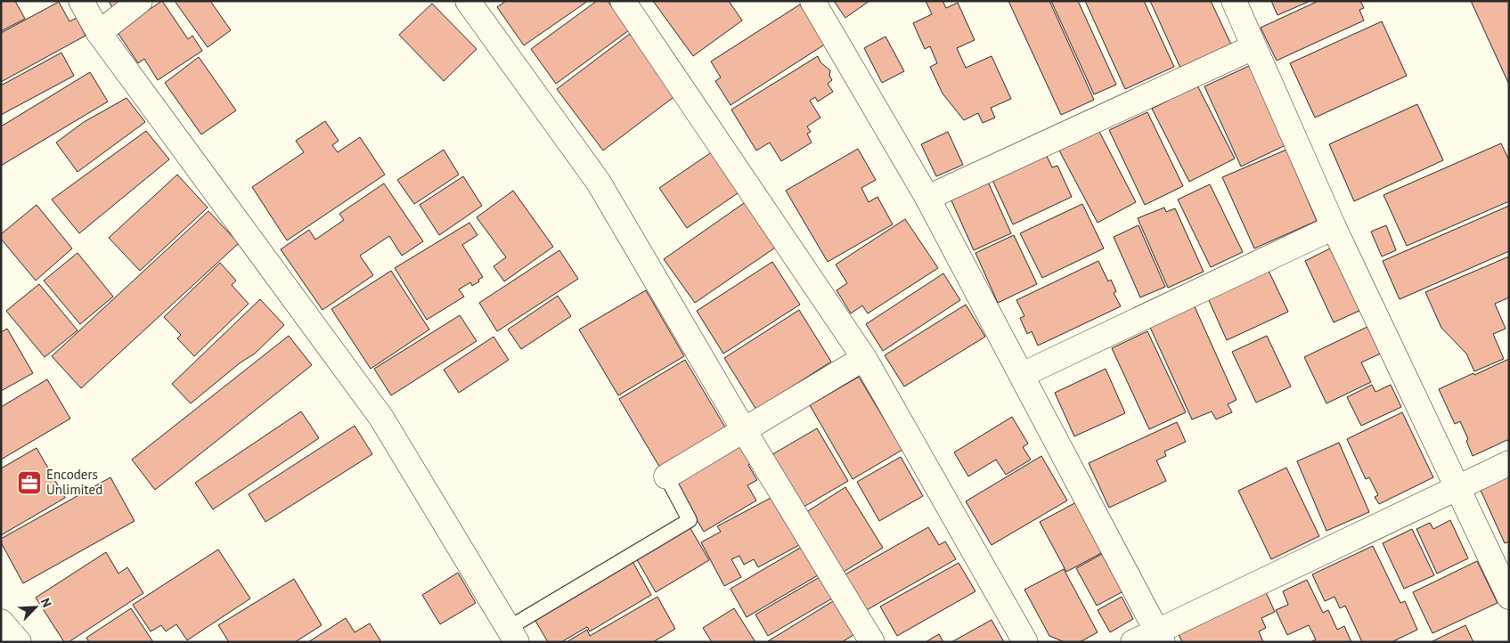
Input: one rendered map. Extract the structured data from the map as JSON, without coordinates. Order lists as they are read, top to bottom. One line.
{"places":{"office":["Encoders Unlimited"]},"north":"top right"}
